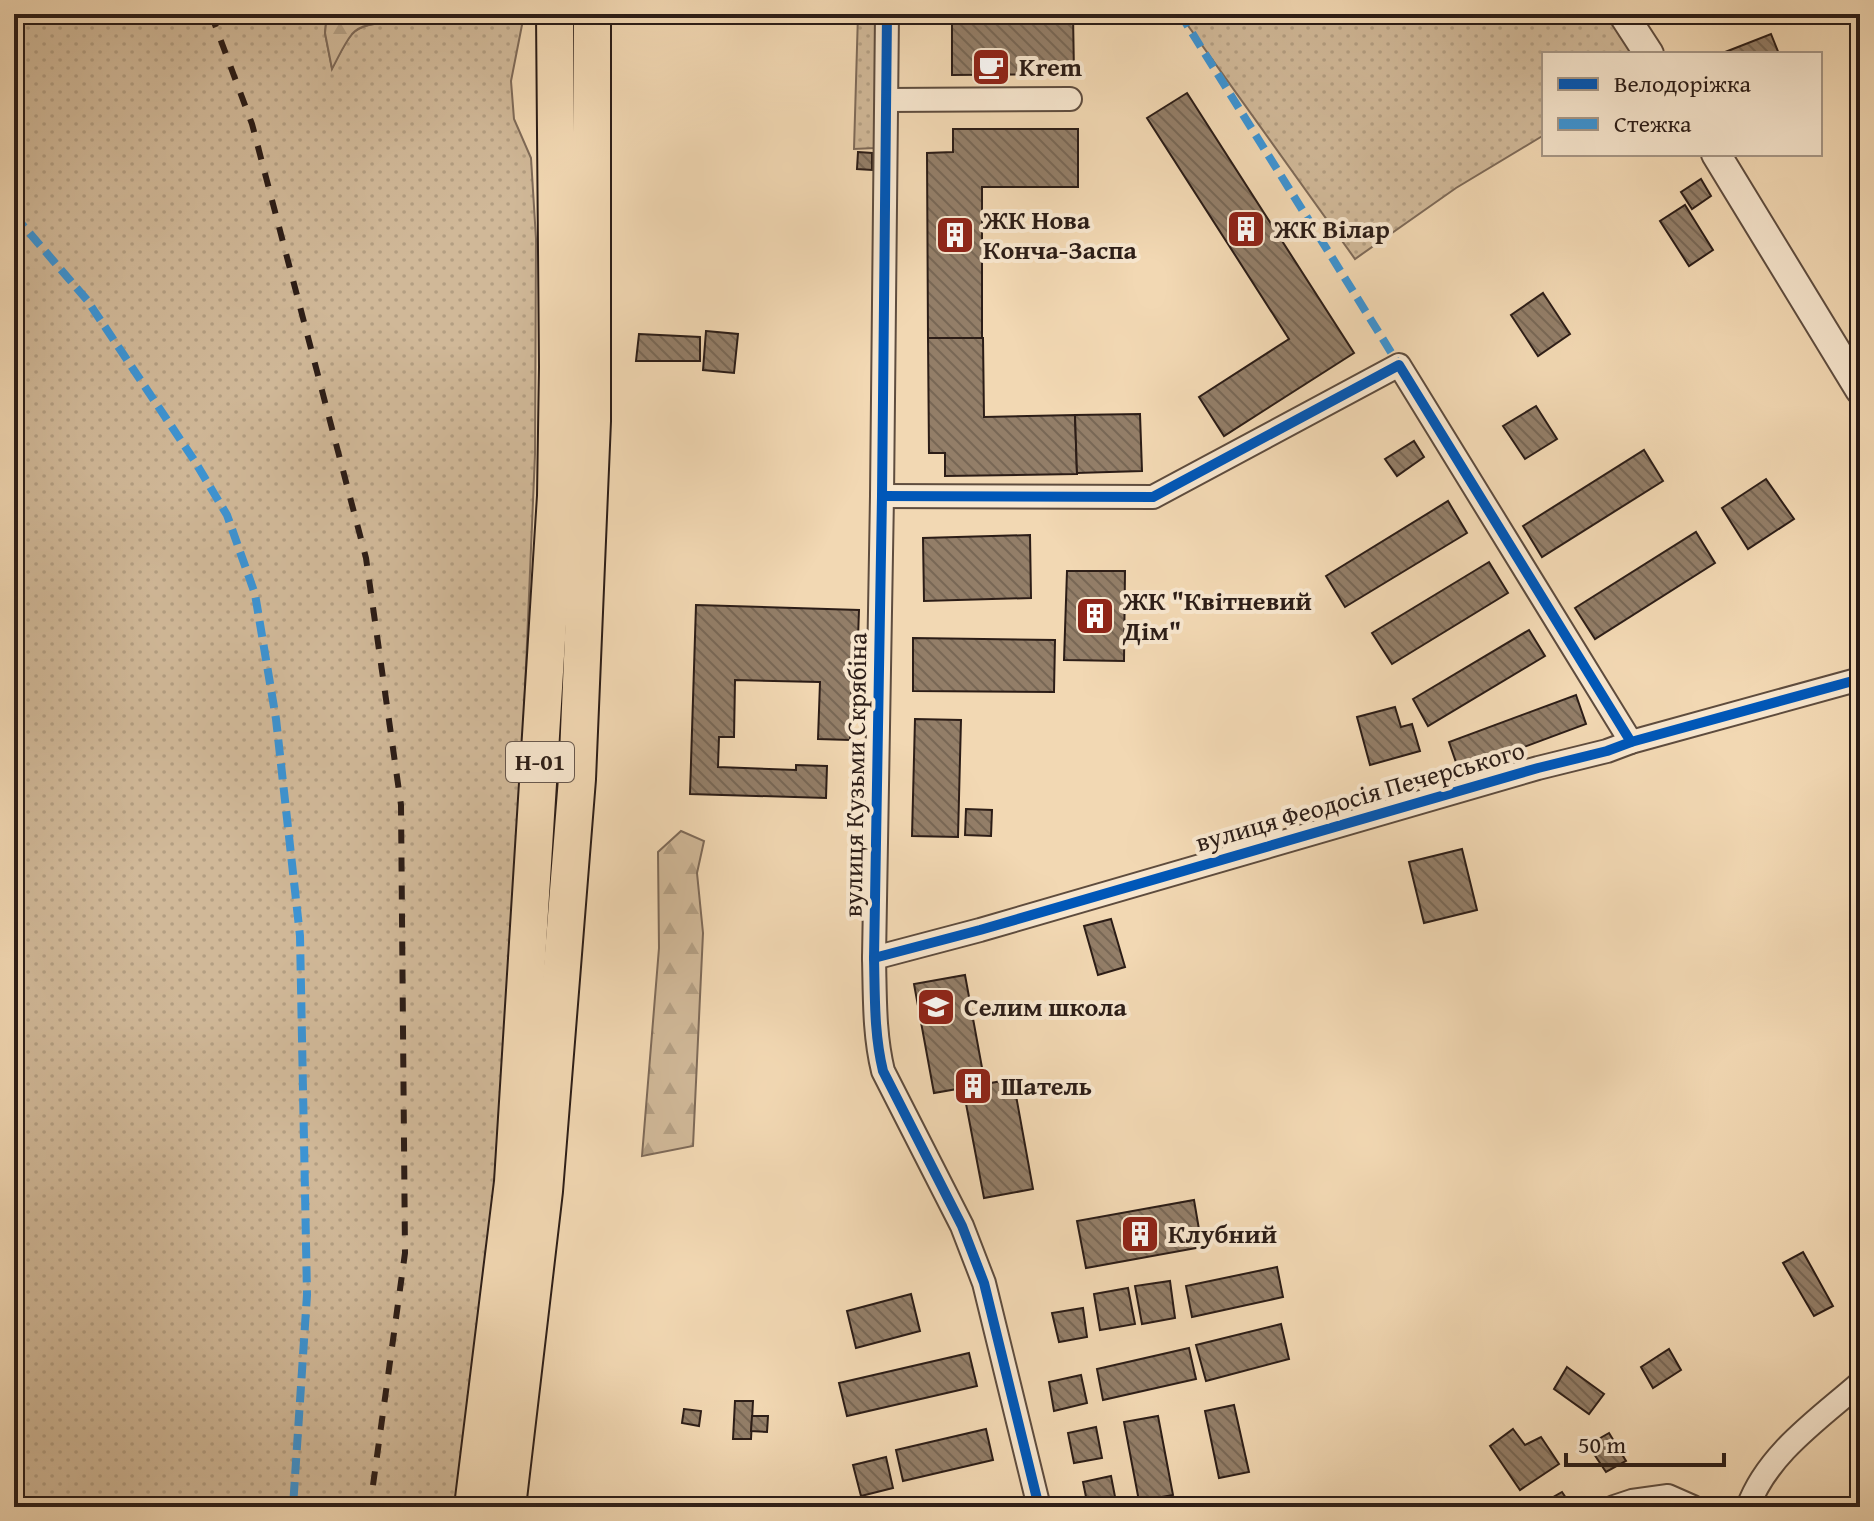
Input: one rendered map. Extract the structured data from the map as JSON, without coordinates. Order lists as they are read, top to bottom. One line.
{"streets":{"main road":["Н-01"],"street":["вулиця Кузьми Скрябіна","вулиця Феодосія Печерського"]},"crossings":[["вулиця Кузьми Скрябіна","вулиця Феодосія Печерського"]],"places":{"cafe":["Krem"],"building":["ЖК Вілар","ЖК Нова Конча-Заспа","ЖК \"Квітневий Дім\"","Шатель","Клубний"],"school or university":["Селим школа"]},"legend":["Велодоріжка","Стежка"],"scale_bar":"50 m"}
